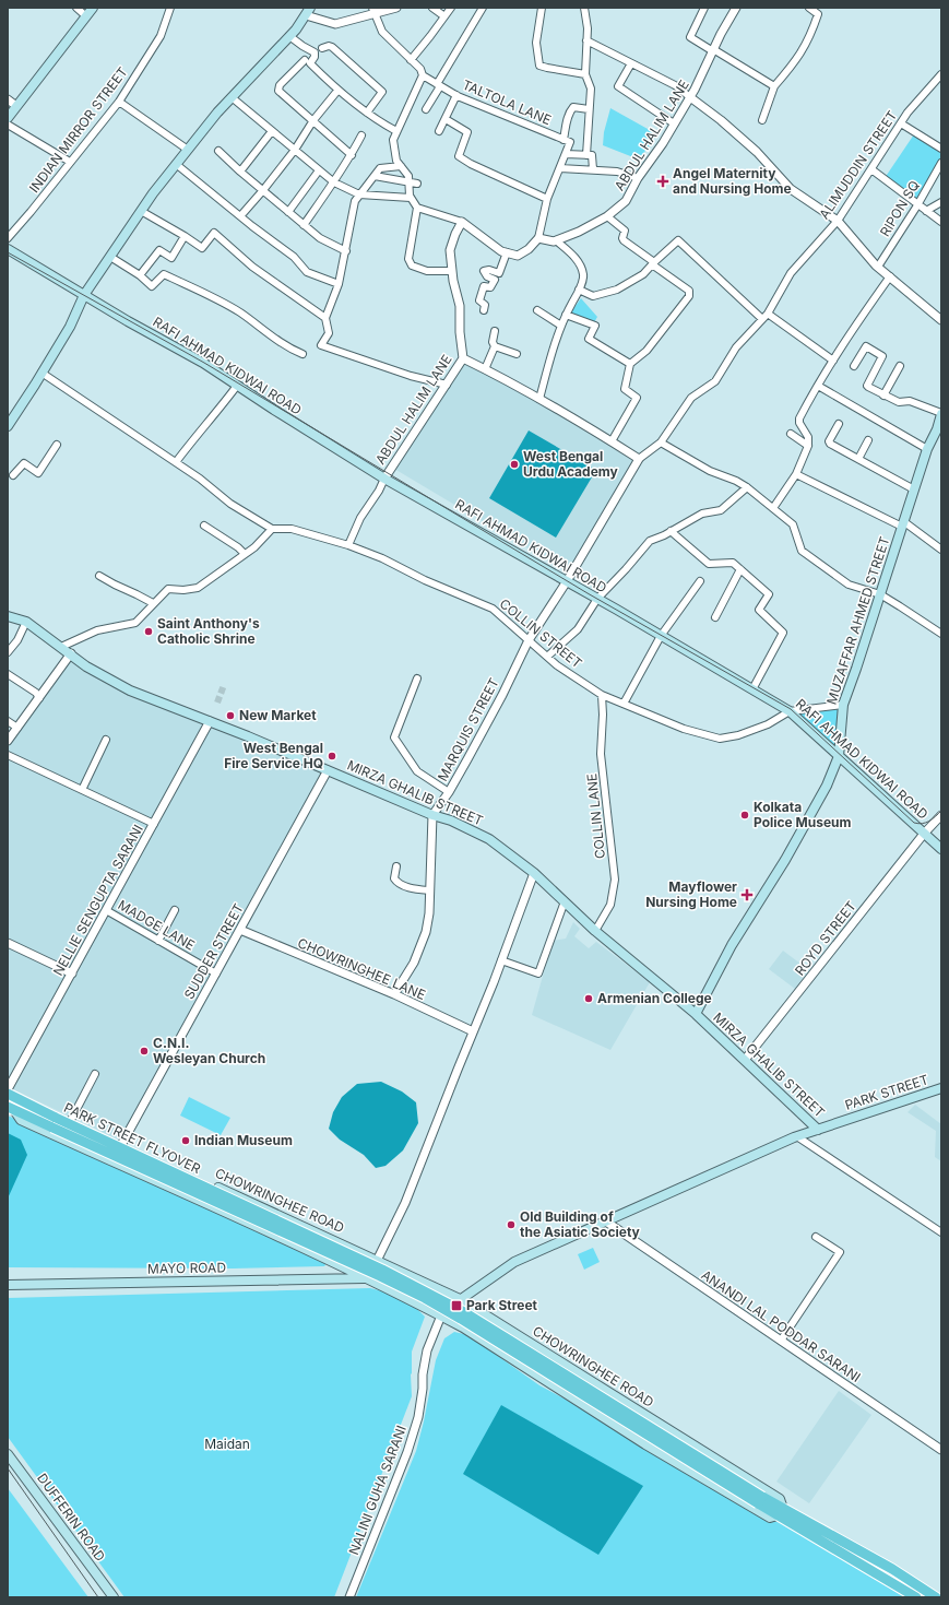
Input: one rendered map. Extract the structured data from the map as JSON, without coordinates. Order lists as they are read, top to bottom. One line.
{"streets":{"main road":["RAFI AHMAD KIDWAI ROAD","MUZAFFAR AHMED STREET","MIRZA GHALIB STREET","PARK STREET","PARK STREET FLYOVER","CHOWRINGHEE ROAD","MAYO ROAD","DUFFERIN ROAD"],"street":["TALTOLA LANE","INDIAN MIRROR STREET","ABDUL HALIM LANE","ALIMUDDIN STREET","RIPON SQ","COLLIN STREET","MARQUIS STREET","COLLIN LANE","NELLIE SENGUPTA SARANI","MADGE LANE","ROYD STREET","SUDDER STREET","CHOWRINGHEE LANE","ANANDI LAL PODDAR SARANI","NALINI GUHA SARANI"]},"crossings":[["TALTOLA LANE","ABDUL HALIM LANE"],["ABDUL HALIM LANE","RAFI AHMAD KIDWAI ROAD"],["ALIMUDDIN STREET","RAFI AHMAD KIDWAI ROAD"],["ALIMUDDIN STREET","MARQUIS STREET"],["RAFI AHMAD KIDWAI ROAD","MUZAFFAR AHMED STREET"],["RAFI AHMAD KIDWAI ROAD","COLLIN STREET"],["RAFI AHMAD KIDWAI ROAD","MARQUIS STREET"],["RAFI AHMAD KIDWAI ROAD","ROYD STREET"],["MUZAFFAR AHMED STREET","COLLIN STREET"],["MUZAFFAR AHMED STREET","MIRZA GHALIB STREET"],["COLLIN STREET","MARQUIS STREET"],["COLLIN STREET","COLLIN LANE"],["MARQUIS STREET","MIRZA GHALIB STREET"],["MIRZA GHALIB STREET","COLLIN LANE"],["MIRZA GHALIB STREET","NELLIE SENGUPTA SARANI"],["MIRZA GHALIB STREET","ROYD STREET"],["MIRZA GHALIB STREET","SUDDER STREET"],["MIRZA GHALIB STREET","PARK STREET"],["NELLIE SENGUPTA SARANI","MADGE LANE"],["MADGE LANE","SUDDER STREET"],["SUDDER STREET","CHOWRINGHEE LANE"],["SUDDER STREET","CHOWRINGHEE ROAD"],["PARK STREET","CHOWRINGHEE ROAD"],["PARK STREET","ANANDI LAL PODDAR SARANI"],["PARK STREET","NALINI GUHA SARANI"],["PARK STREET FLYOVER","CHOWRINGHEE ROAD"],["CHOWRINGHEE ROAD","MAYO ROAD"],["CHOWRINGHEE ROAD","NALINI GUHA SARANI"]],"parks":["Maidan"],"places":{"health":["Angel Maternity and Nursing Home","Mayflower Nursing Home"],"other":["West Bengal Urdu Academy","Saint Anthony's Catholic Shrine","New Market","West Bengal Fire Service HQ","Kolkata Police Museum","Armenian College","C.N.I. Wesleyan Church","Indian Museum","Old Building of the Asiatic Society"],"transit":["Park Street"]}}
